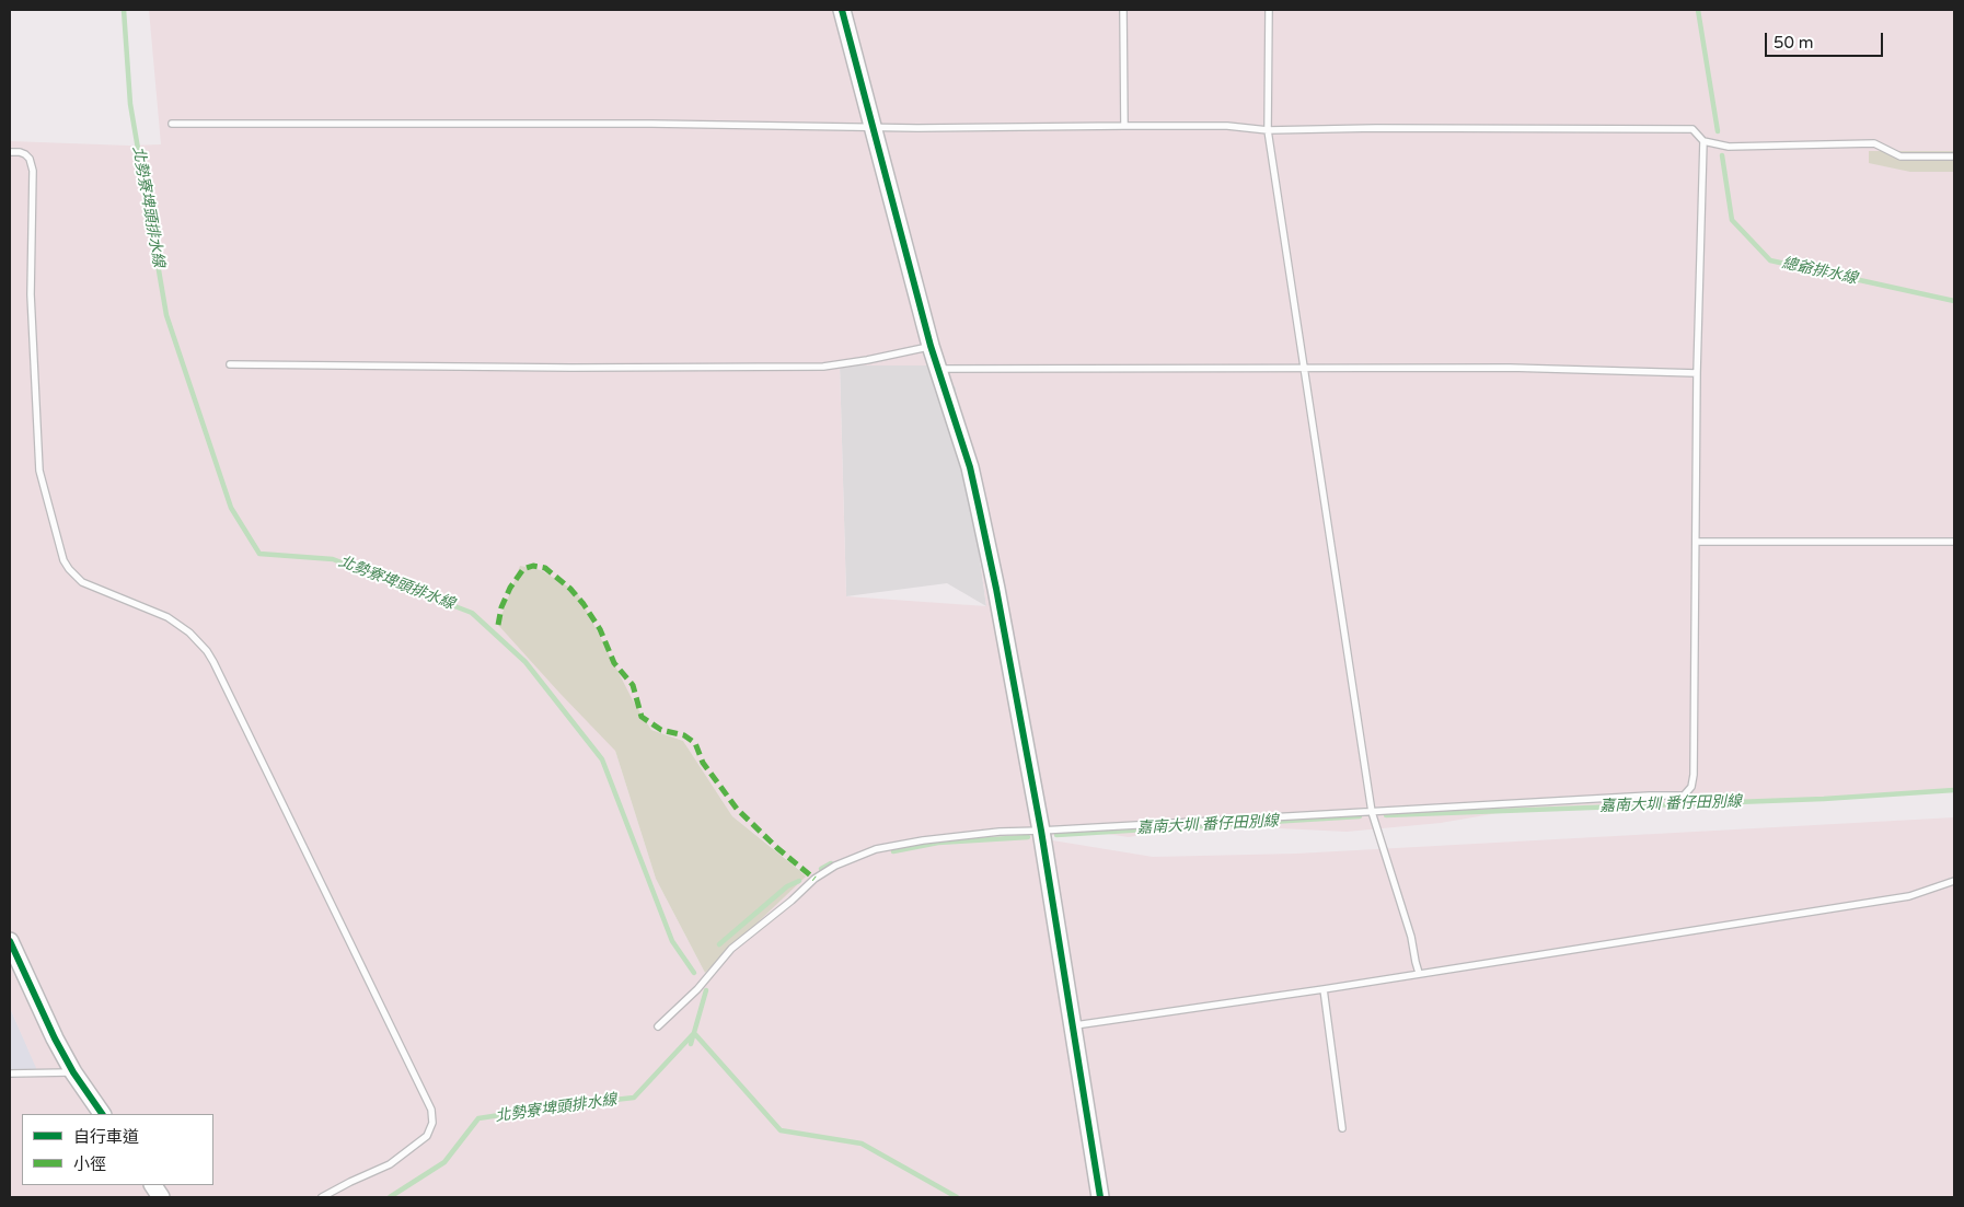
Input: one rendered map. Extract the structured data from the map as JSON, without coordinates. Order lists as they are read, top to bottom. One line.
{"water":["北勢寮埤頭排水線","總爺排水線","嘉南大圳 番仔田別線"],"legend":["自行車道","小徑"],"scale_bar":"50 m"}
